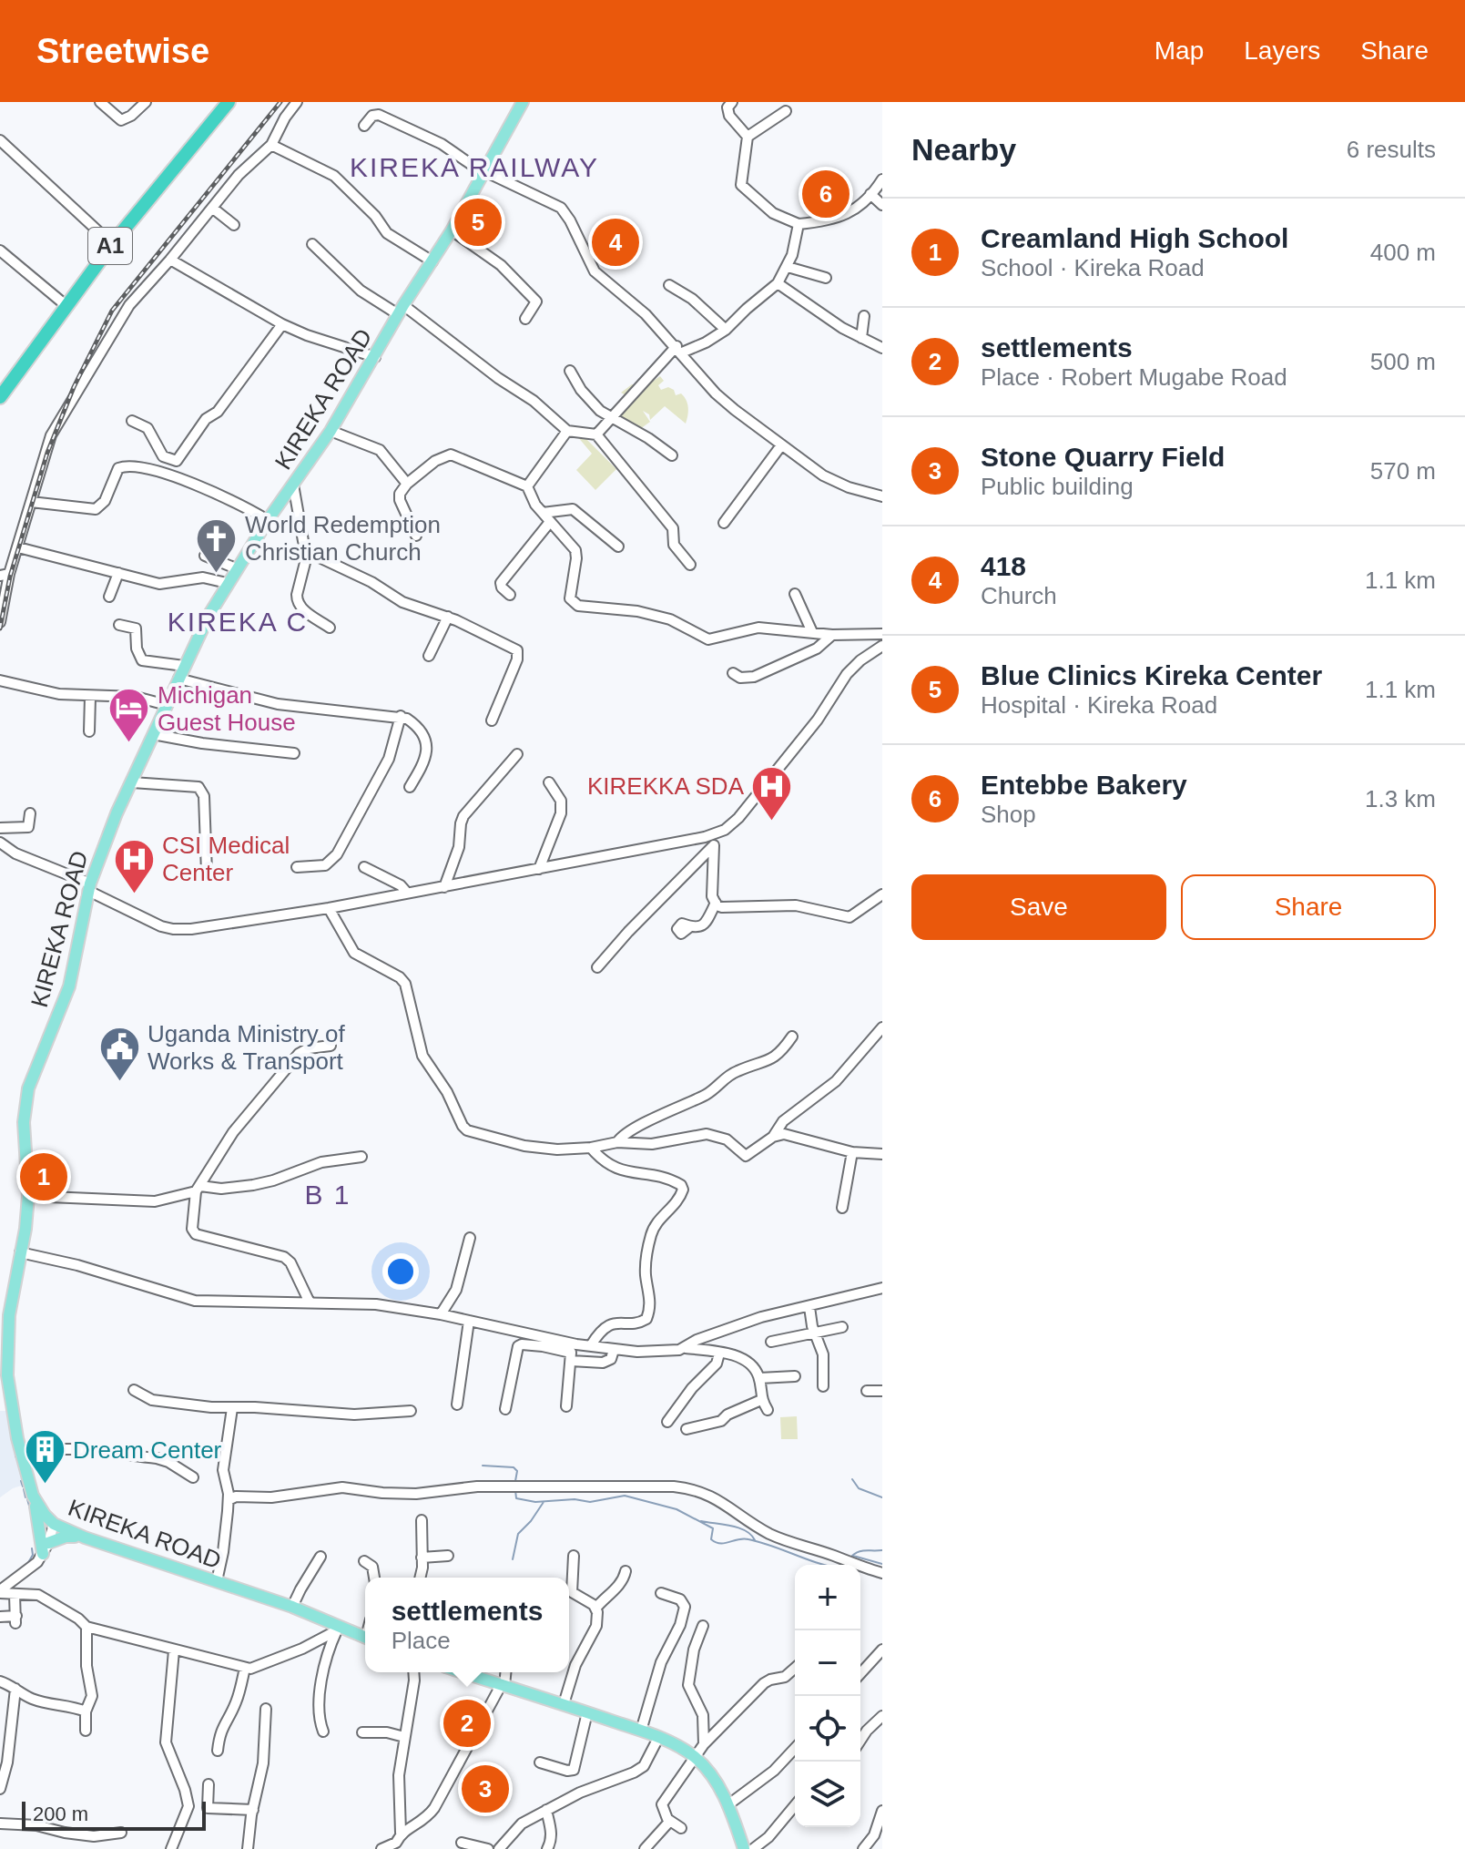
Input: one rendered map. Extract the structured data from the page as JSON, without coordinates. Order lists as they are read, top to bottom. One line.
{"streets":{"highway":["A1"],"main road":["KIREKA ROAD"]},"districts":["KIREKA RAILWAY","KIREKA C","B 1"],"places":{"church":["World Redemption Christian Church"],"hotel":["Michigan Guest House"],"hospital":["KIREKKA SDA","CSI Medical Center"],"public building":["Uganda Ministry of Works & Transport"],"building":["Dream Center"]},"scale_bar":"200 m","page":{"header":"Streetwise","nav":["Map","Layers","Share"],"heading":["Nearby","6 results"],"pins":["6","5","4","1","2","3"],"list":[{"mark":"1","name":"Creamland High School","note":"School · Kireka Road","value":"400 m"},{"mark":"2","name":"settlements","note":"Place · Robert Mugabe Road","value":"500 m"},{"mark":"3","name":"Stone Quarry Field","note":"Public building","value":"570 m"},{"mark":"4","name":"418","note":"Church","value":"1.1 km"},{"mark":"5","name":"Blue Clinics Kireka Center","note":"Hospital · Kireka Road","value":"1.1 km"},{"mark":"6","name":"Entebbe Bakery","note":"Shop","value":"1.3 km"}],"buttons":["Save","Share"],"map_buttons":["+","−"],"popup":["settlements","Place"],"scale":"200 m"}}
